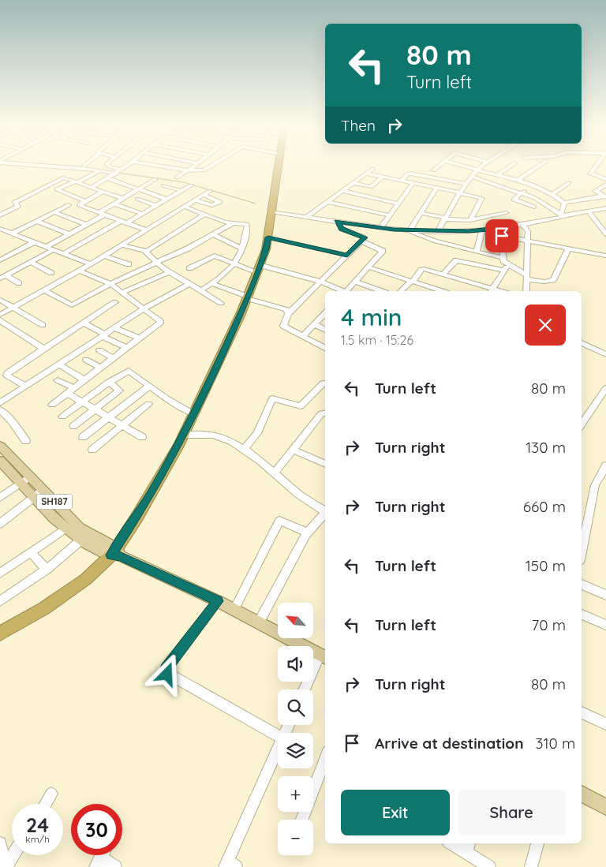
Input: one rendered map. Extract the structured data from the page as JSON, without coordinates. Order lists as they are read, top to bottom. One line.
{"streets":{"main road":["SH187"]},"north":"top left","page":{"turn":["80 m","Turn left"],"then":"Then","heading":["4 min","1.5 km · 15:26"],"list":[{"name":"Turn left","value":"80 m"},{"name":"Turn right","value":"130 m"},{"name":"Turn right","value":"660 m"},{"name":"Turn left","value":"150 m"},{"name":"Turn left","value":"70 m"},{"name":"Turn right","value":"80 m"},{"name":"Arrive at destination","value":"310 m"}],"map_buttons":["+","−"],"buttons":["Exit","Share"],"speed":"24 km/h","limit":"30"}}
